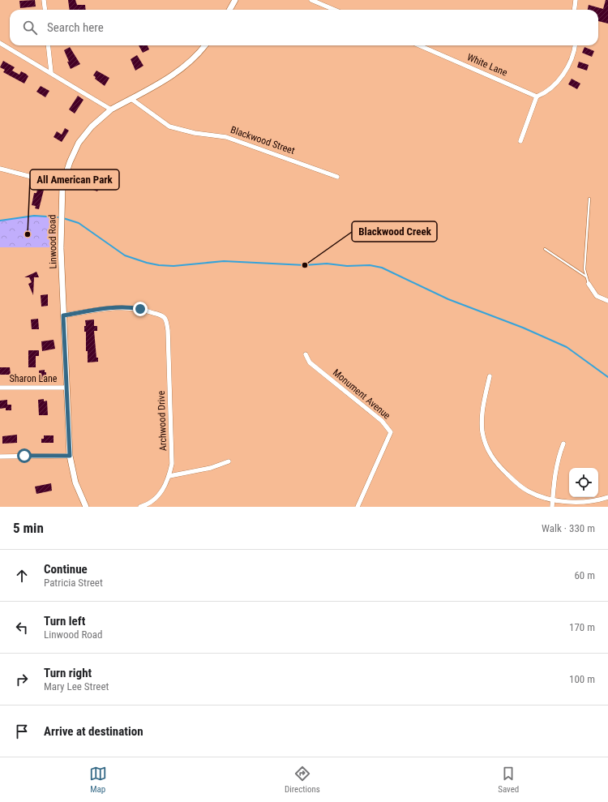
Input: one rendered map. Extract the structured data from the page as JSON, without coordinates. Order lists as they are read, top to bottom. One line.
{"streets":{"main road":["Linwood Road"],"street":["White Lane","Blackwood Street","Sharon Lane","Monument Avenue","Archwood Drive"]},"crossings":[["Blackwood Street","Linwood Road"],["Linwood Road","Sharon Lane"],["Linwood Road","Archwood Drive"]],"places":["All American Park","Blackwood Creek"],"page":{"search":"Search here","heading":["5 min","Walk · 330 m"],"list":[["Continue","Patricia Street","60 m"],["Turn left","Linwood Road","170 m"],["Turn right","Mary Lee Street","100 m"],"Arrive at destination"],"nav":["Map","Directions","Saved"]}}
